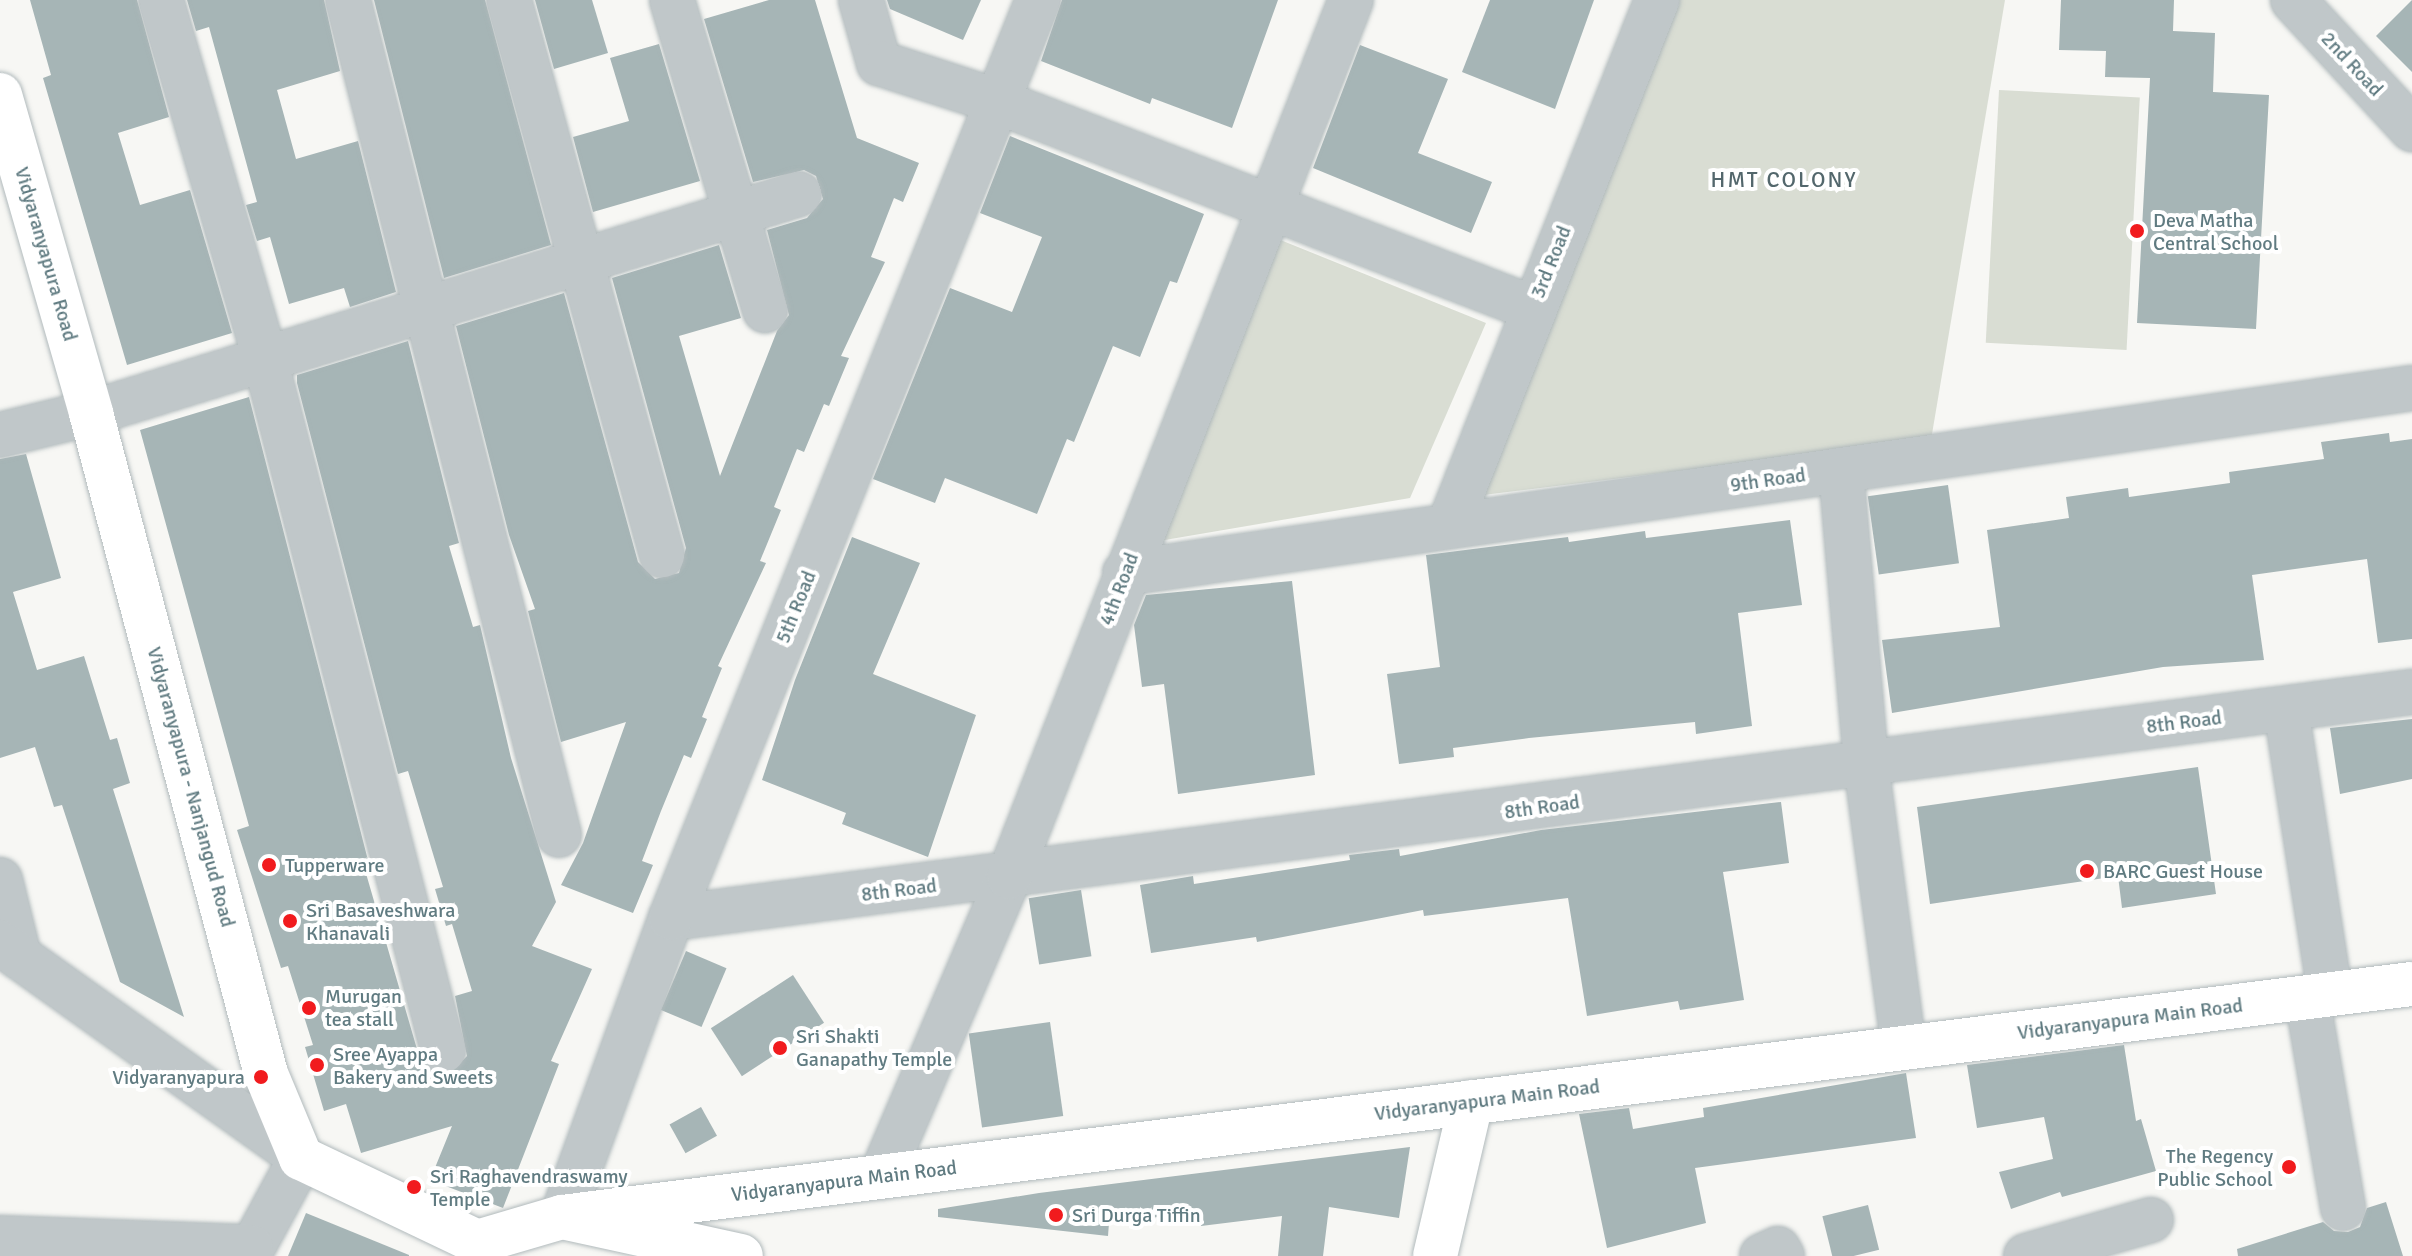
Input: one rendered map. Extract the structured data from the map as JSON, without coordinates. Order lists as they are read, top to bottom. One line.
{"streets":{"main road":["Vidyaranyapura Road","Vidyaranyapura - Nanjangud Road","Vidyaranyapura Main Road"],"street":["2nd Road","3rd Road","9th Road","4th Road","5th Road","8th Road"]},"crossings":[["Vidyaranyapura Road","Vidyaranyapura - Nanjangud Road"],["3rd Road","9th Road"],["9th Road","4th Road"],["4th Road","8th Road"],["4th Road","Vidyaranyapura Main Road"],["5th Road","8th Road"],["5th Road","Vidyaranyapura Main Road"]],"districts":["HMT COLONY"],"places":["Deva Matha Central School","Tupperware","BARC Guest House","Sri Basaveshwara Khanavali","Murugan tea stall","Sri Shakti Ganapathy Temple","Sree Ayappa Bakery and Sweets","Vidyaranyapura","The Regency Public School","Sri Raghavendraswamy Temple","Sri Durga Tiffin"]}
